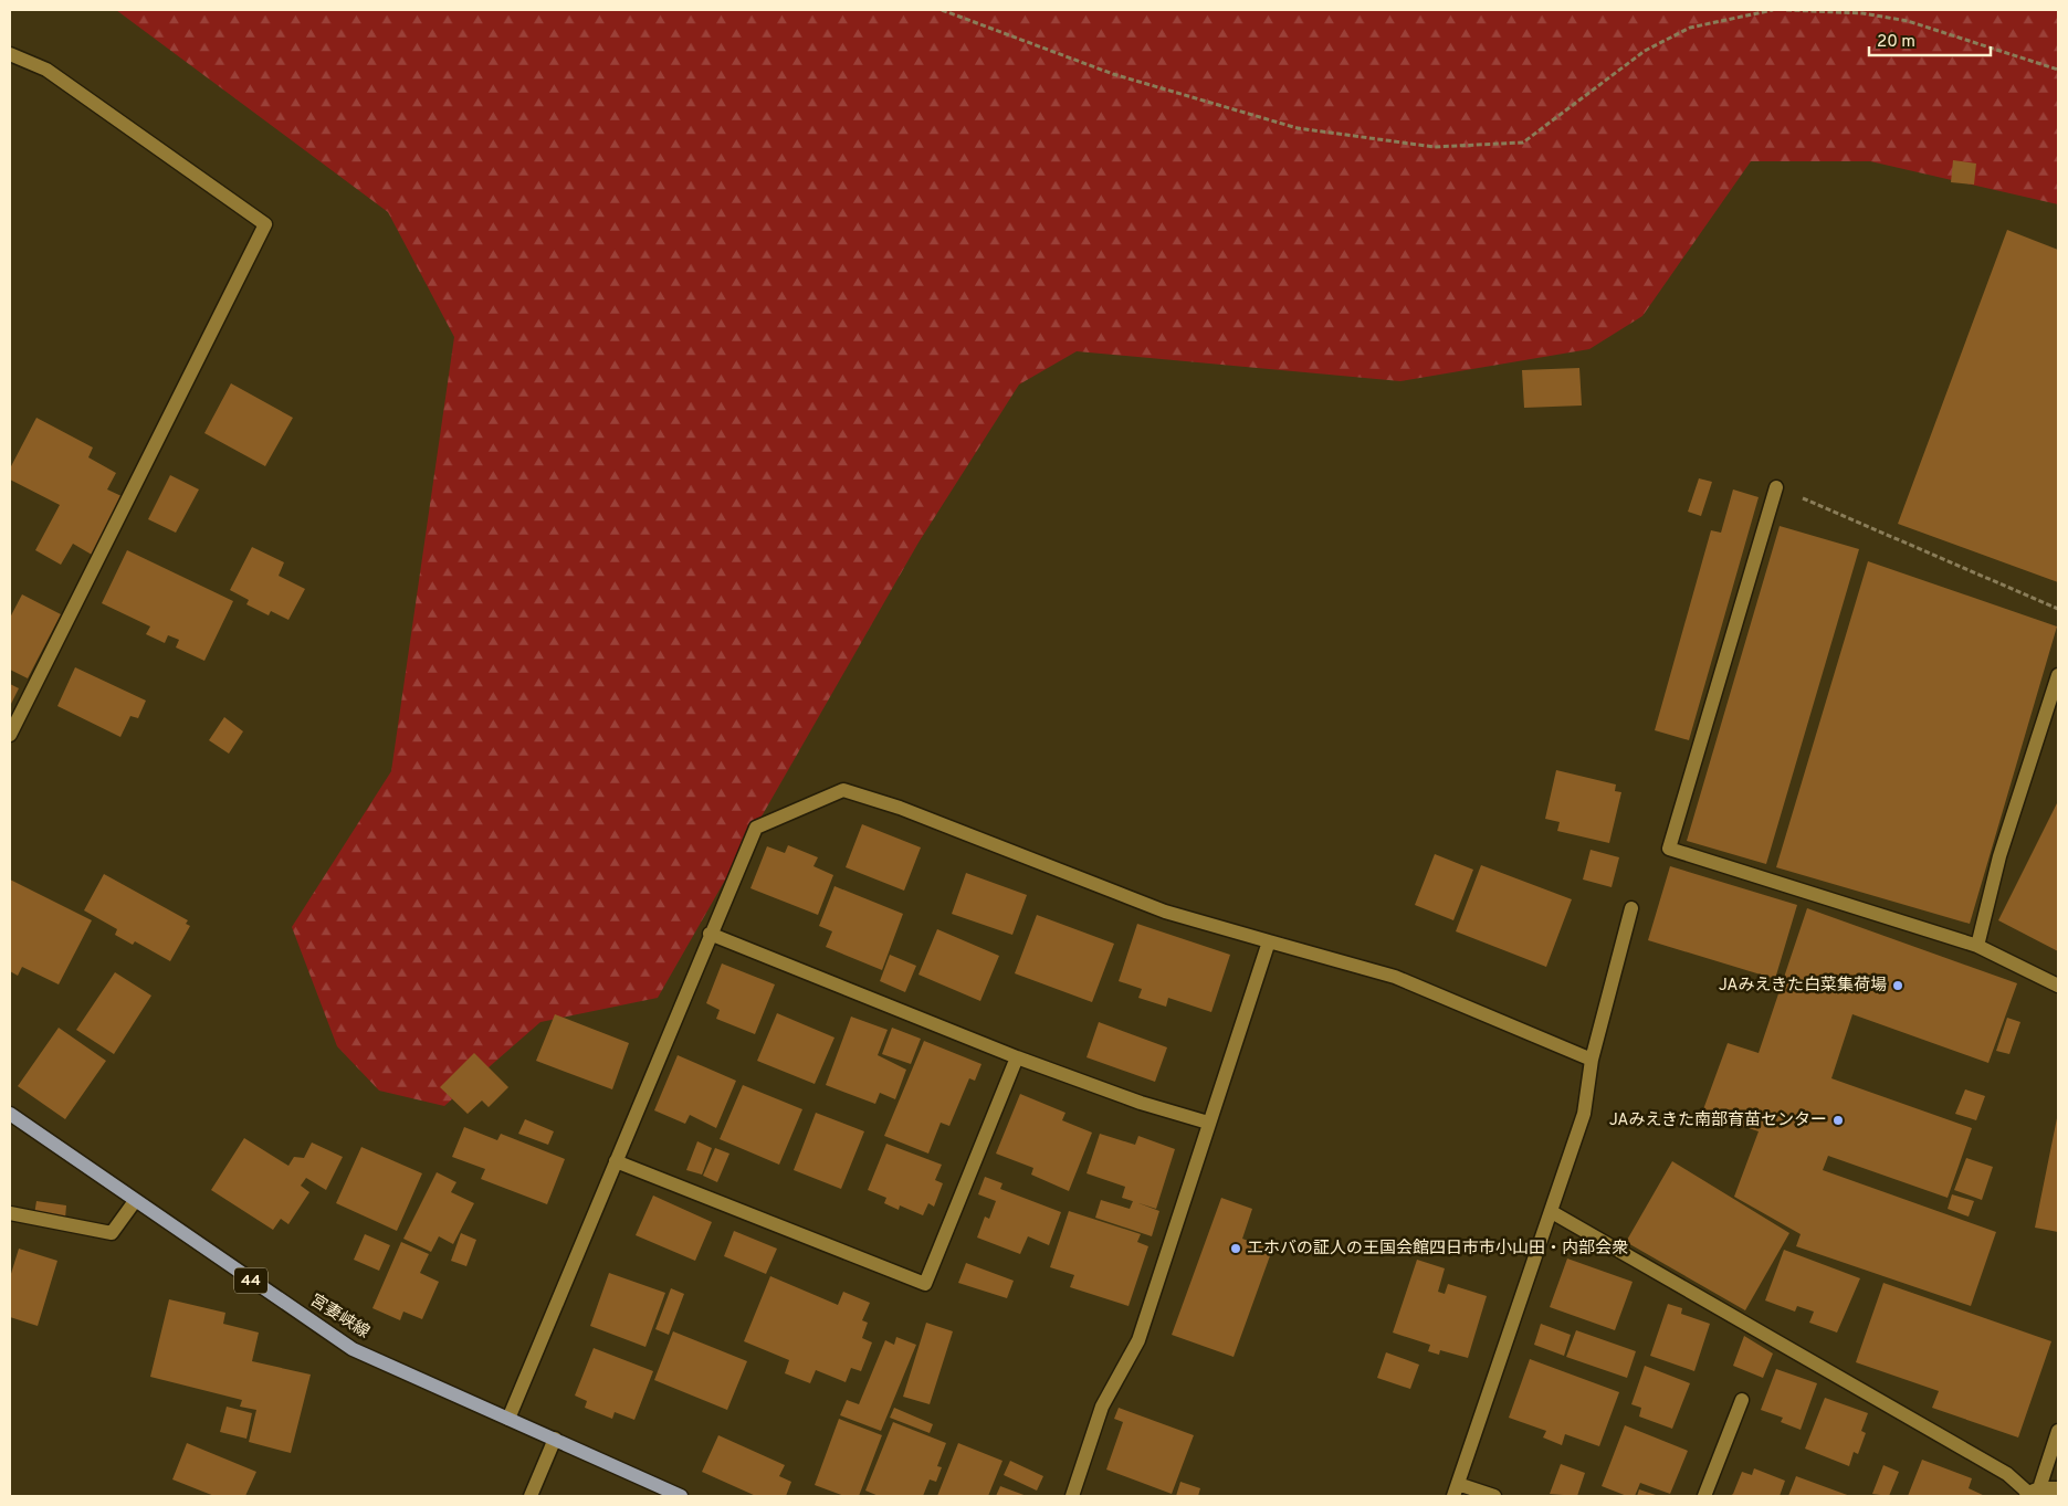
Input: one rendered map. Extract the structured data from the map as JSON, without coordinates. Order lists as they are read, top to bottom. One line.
{"streets":{"main road":["44","宮妻峡線"]},"places":["JAみえきた白菜集荷場","JAみえきた南部育苗センター","エホバの証人の王国会館四日市市小山田・内部会衆"],"scale_bar":"20 m"}
